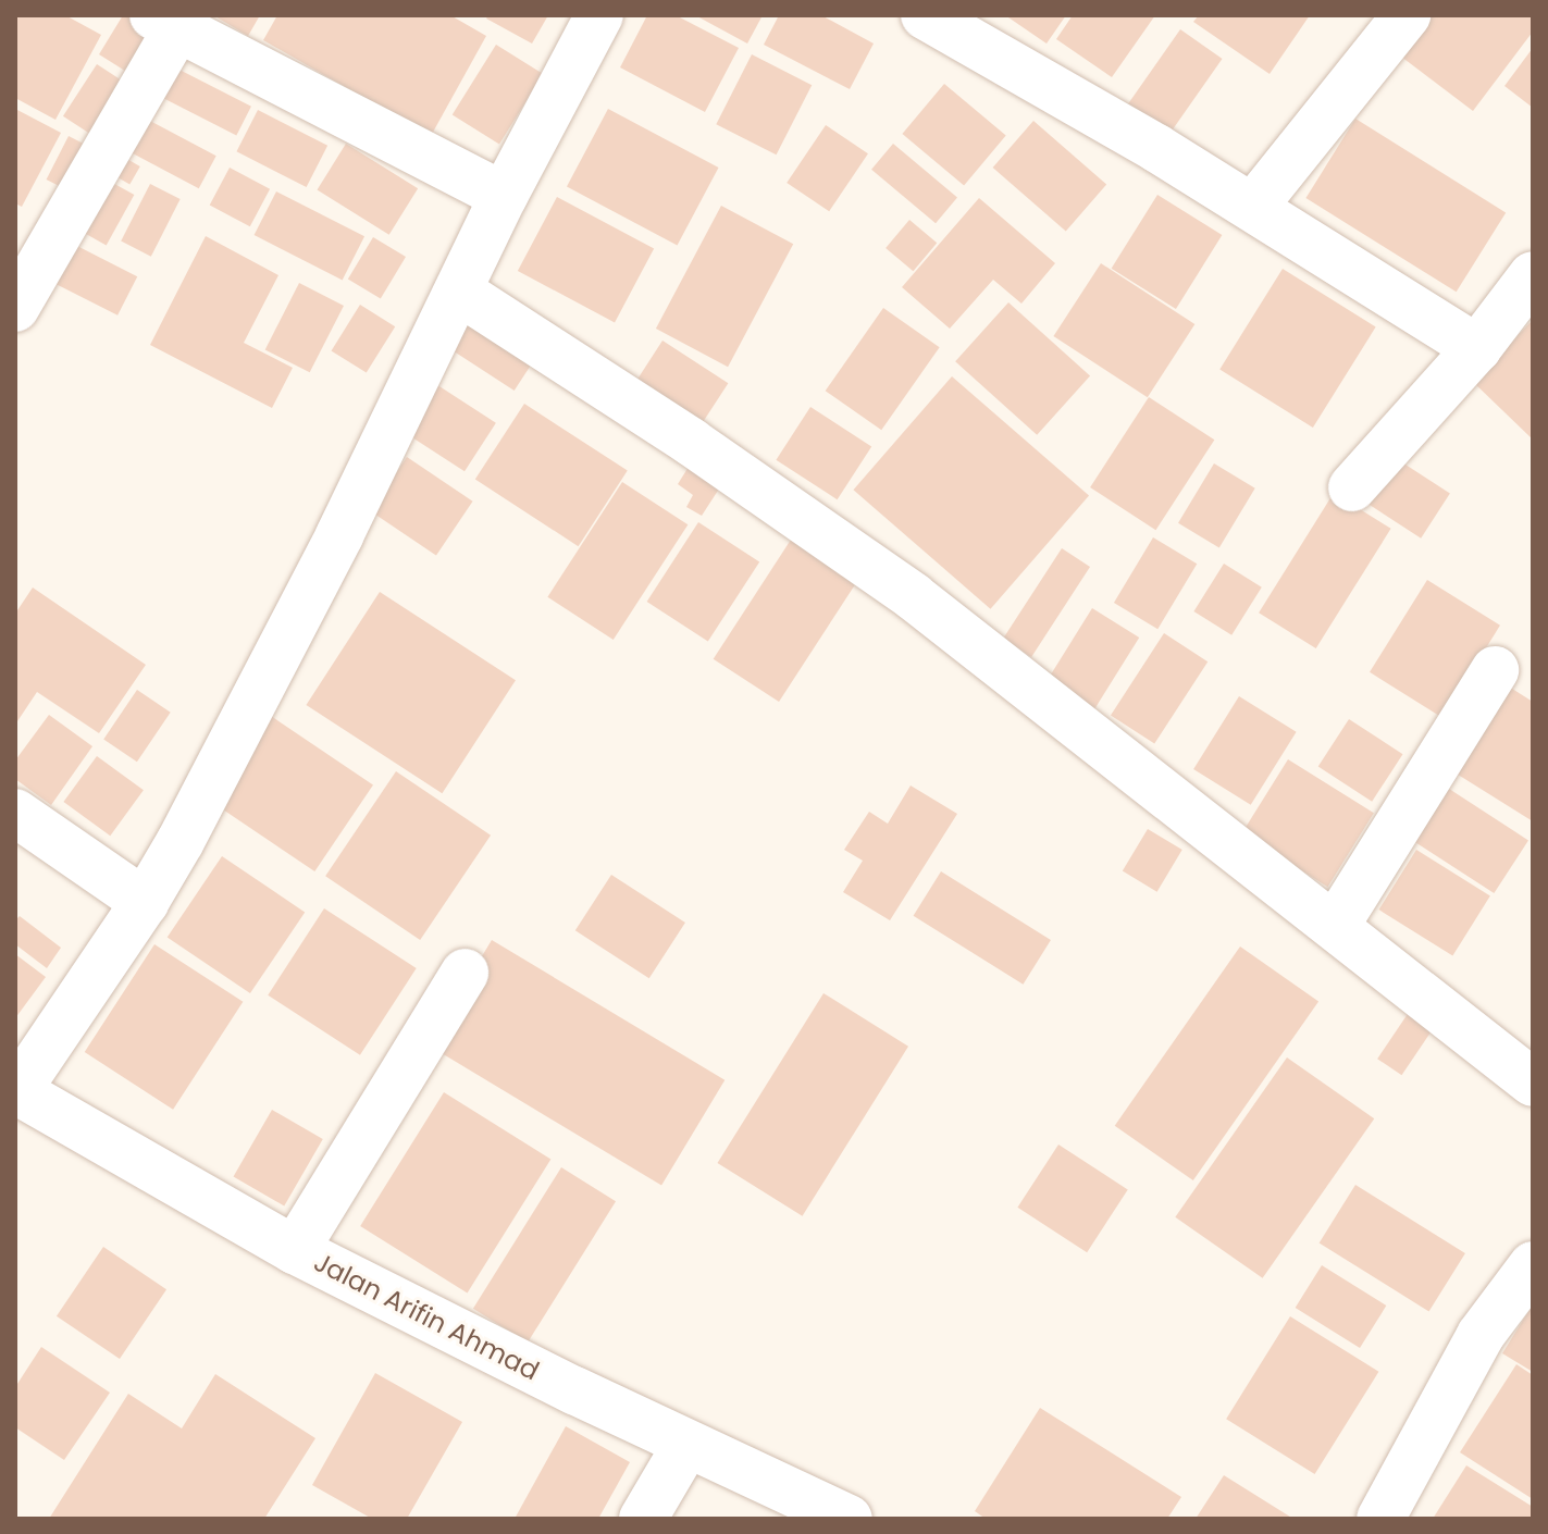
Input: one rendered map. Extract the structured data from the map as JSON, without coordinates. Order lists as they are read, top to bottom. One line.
{"streets":{"street":["Jalan Arifin Ahmad"]}}
